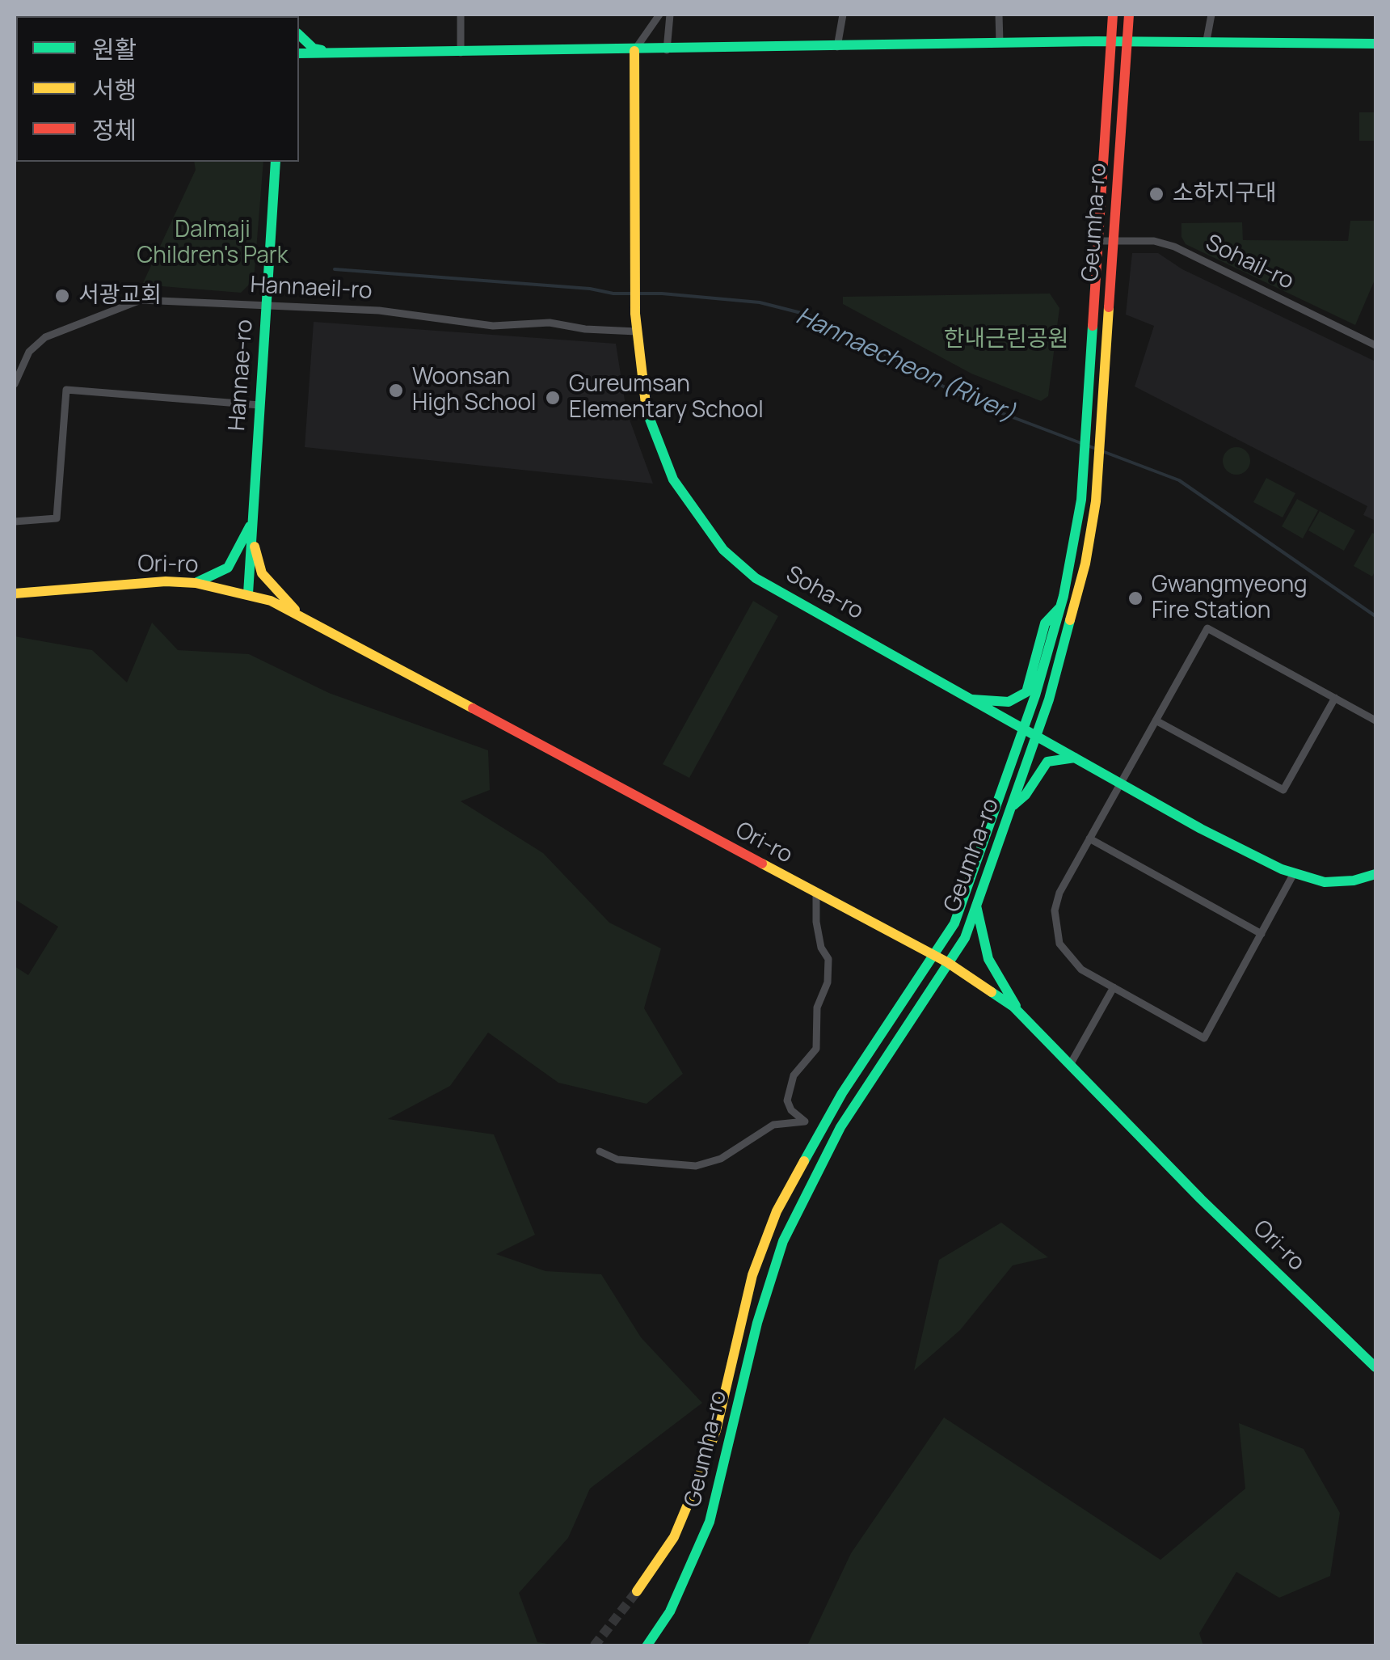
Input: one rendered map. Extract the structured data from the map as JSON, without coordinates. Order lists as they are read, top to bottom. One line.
{"streets":{"main road":["Geumha-ro","Hannae-ro","Ori-ro","Soha-ro"],"street":["Sohail-ro","Hannaeil-ro"]},"crossings":[["Geumha-ro","Sohail-ro"],["Geumha-ro","Ori-ro"],["Geumha-ro","Soha-ro"],["Hannaeil-ro","Hannae-ro"],["Hannaeil-ro","Soha-ro"],["Hannae-ro","Ori-ro"]],"water":["Hannaecheon (River)"],"parks":["Dalmaji Children's Park","한내근린공원"],"places":["소하지구대","서광교회","Woonsan High School","Gureumsan Elementary School","Gwangmyeong Fire Station"],"legend":["원활","서행","정체"]}
